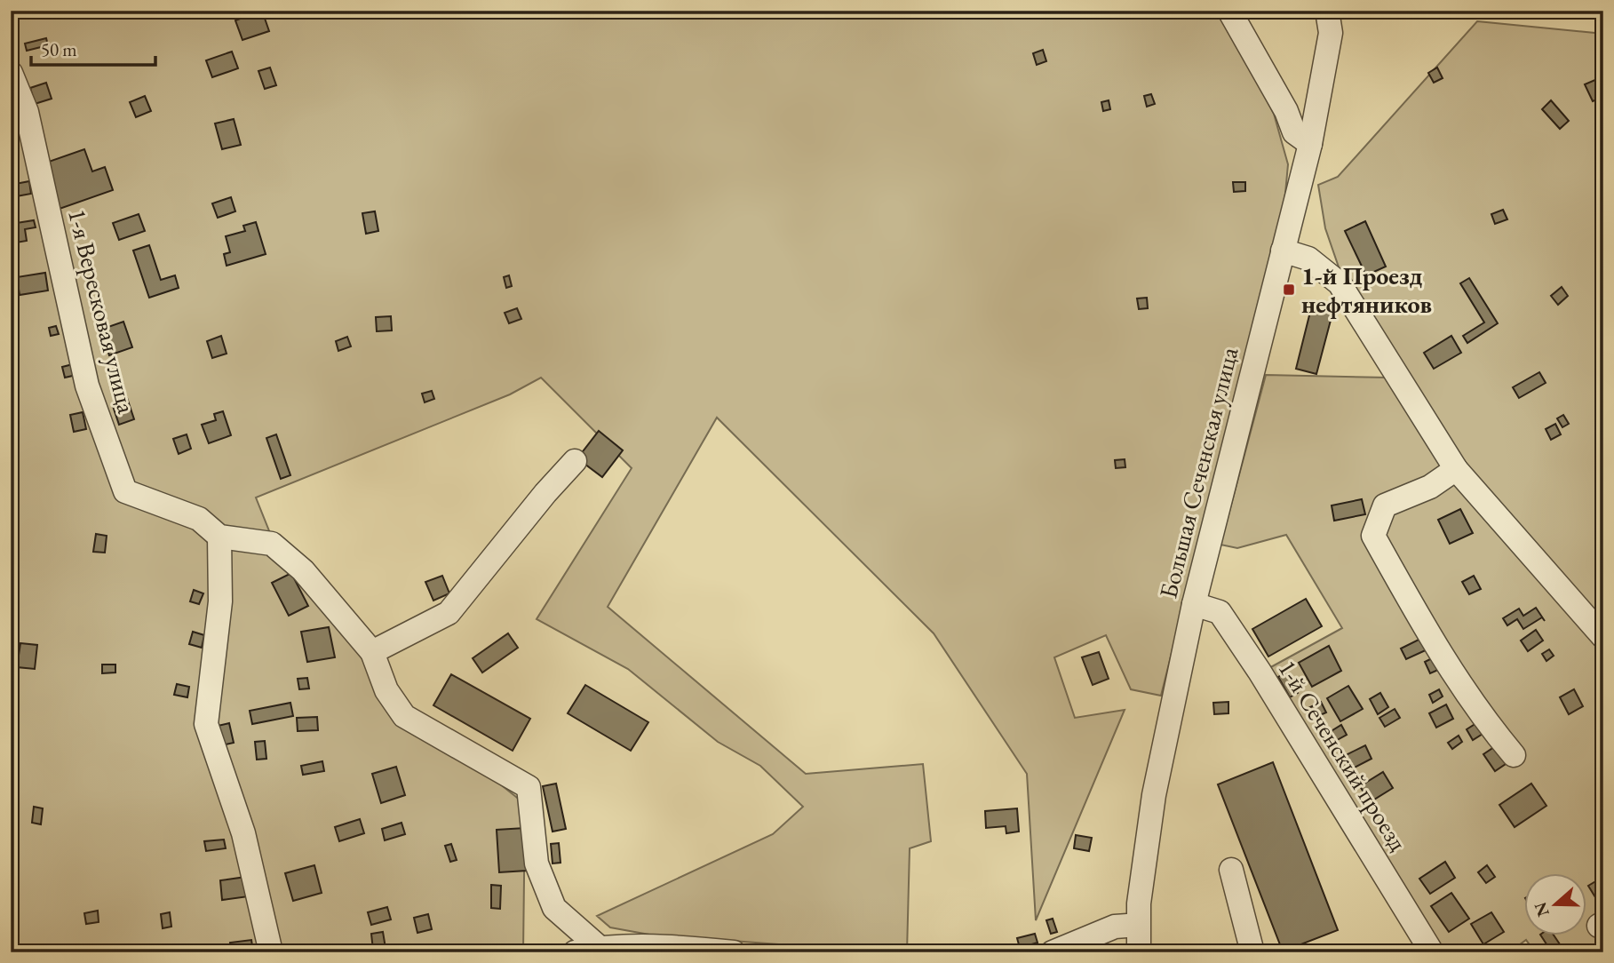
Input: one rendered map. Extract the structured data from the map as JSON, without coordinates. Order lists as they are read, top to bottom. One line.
{"streets":{"street":["1-я Вересковая улица","Большая Сеченская улица","1-й Сеченский проезд"]},"crossings":[["Большая Сеченская улица","1-й Сеченский проезд"]],"places":{"transit":["1-й Проезд нефтяников"]},"scale_bar":"50 m","north":"left"}
